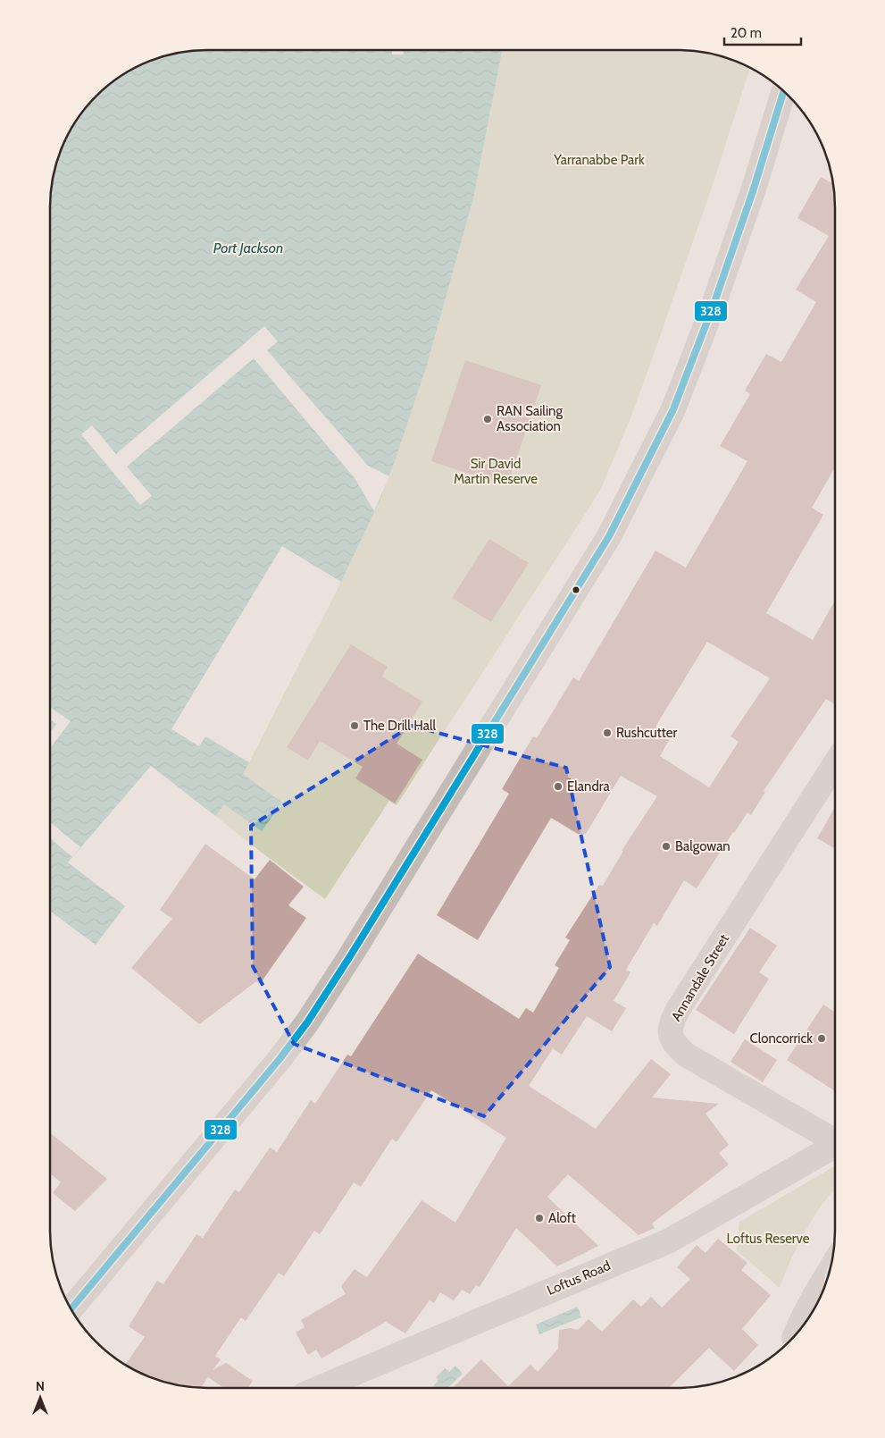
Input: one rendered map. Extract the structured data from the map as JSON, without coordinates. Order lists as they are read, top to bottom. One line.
{"streets":{"street":["Annandale Street","Loftus Road"]},"water":["Port Jackson"],"parks":["Yarranabbe Park","Sir David Martin Reserve","Loftus Reserve"],"places":["RAN Sailing Association","The Drill Hall","Rushcutter","Elandra","Balgowan","Cloncorrick","Aloft"],"lines":["transit line 328"],"scale_bar":"20 m","north":"top"}
